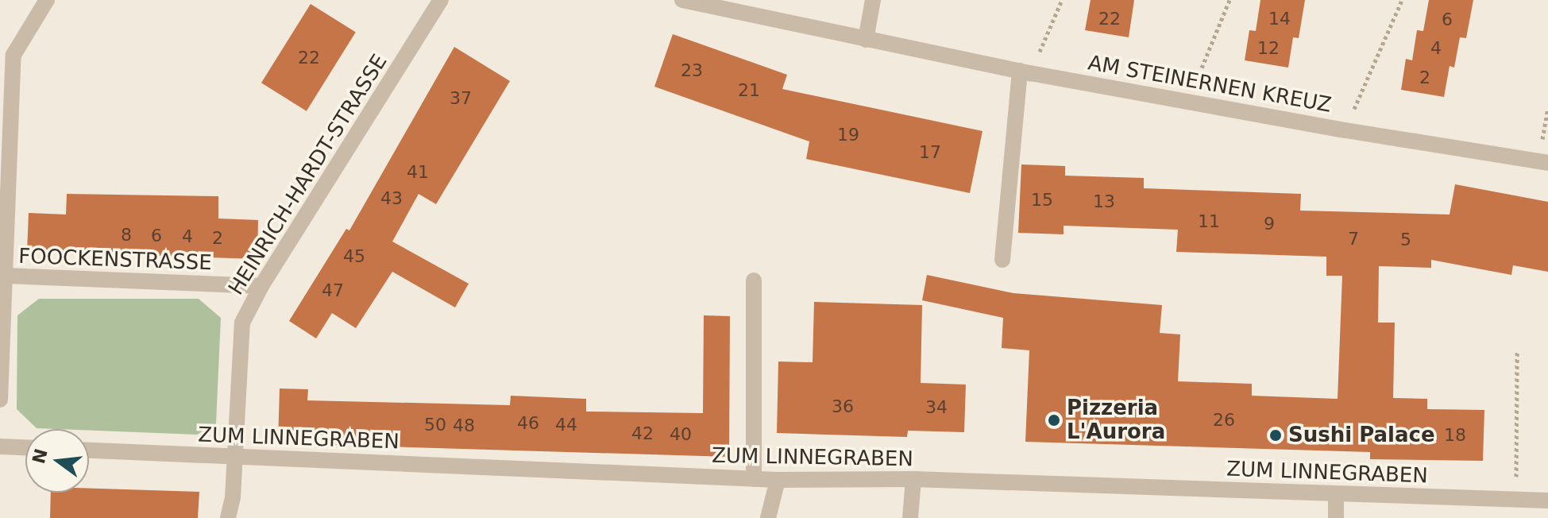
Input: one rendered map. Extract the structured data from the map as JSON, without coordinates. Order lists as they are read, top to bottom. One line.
{"streets":{"street":["AM STEINERNEN KREUZ","HEINRICH-HARDT-STRASSE","FOOCKENSTRASSE","ZUM LINNEGRABEN"]},"crossings":[["HEINRICH-HARDT-STRASSE","FOOCKENSTRASSE"],["HEINRICH-HARDT-STRASSE","ZUM LINNEGRABEN"]],"places":["Pizzeria L'Aurora","Sushi Palace"],"house_numbers":["22","14","6","12","4","22","23","2","21","37","19","17","41","43","15","13","11","9","8","6","4","2","7","5","45","47","36","34","26","46","50","44","48","42","40","18"],"north":"left"}
